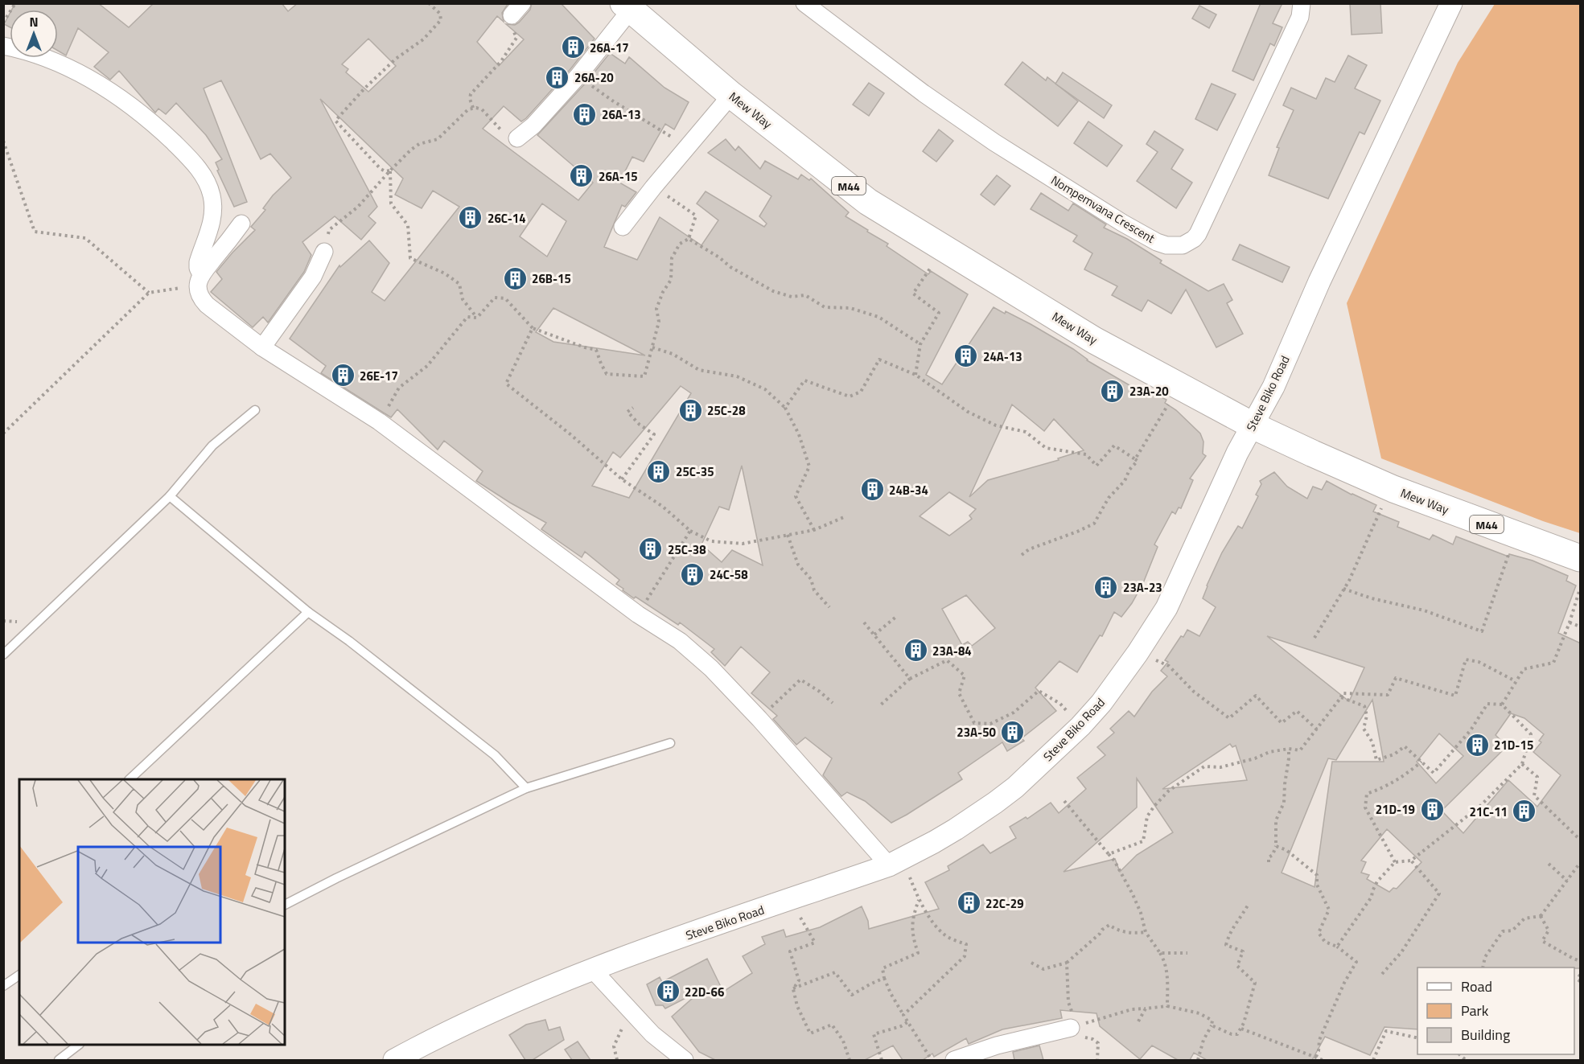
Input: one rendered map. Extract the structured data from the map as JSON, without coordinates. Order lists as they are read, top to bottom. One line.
{"streets":{"main road":["Mew Way","M44"],"street":["Nompemvana Crescent","Steve Biko Road"]},"crossings":[["Mew Way","Steve Biko Road"]],"places":{"building":["26A-17","26A-20","26A-13","26A-15","26C-14","26B-15","24A-13","26E-17","23A-20","25C-28","25C-35","24B-34","25C-38","24C-58","23A-23","23A-84","23A-50","21D-15","21D-19","21C-11","22C-29","22D-66"]},"legend":["Road","Park","Building"],"north":"top"}
